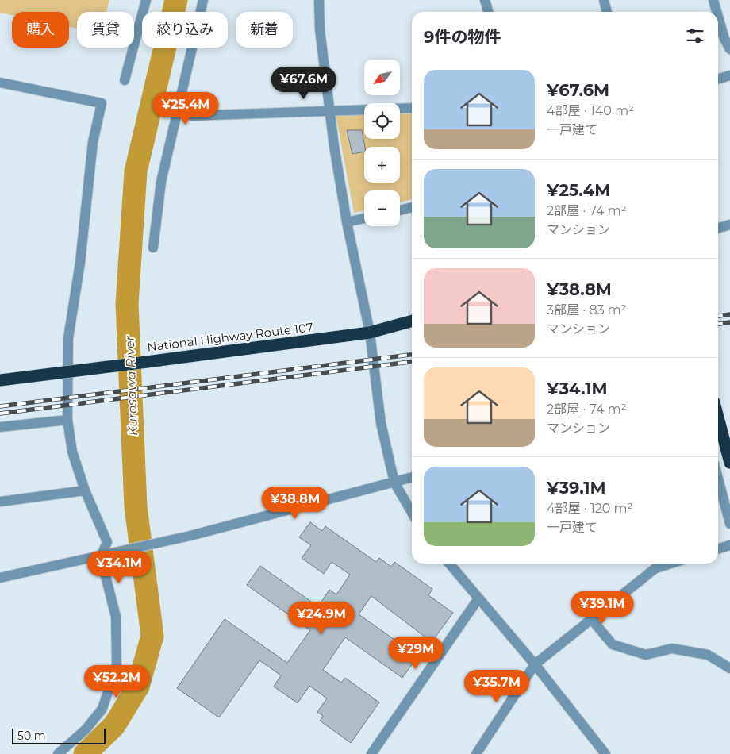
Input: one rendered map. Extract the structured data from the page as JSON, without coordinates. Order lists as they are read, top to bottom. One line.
{"streets":{"highway":["National Highway Route 107"]},"water":["Kurosawa River"],"scale_bar":"50 m","north":"bottom left","page":{"chip":["購入","賃貸","絞り込み","新着"],"heading":"9件の物件","map_buttons":["+","−"],"list":[{"name":"¥67.6M","note":"4部屋 · 140 m² · 一戸建て"},{"name":"¥25.4M","note":"2部屋 · 74 m² · マンション"},{"name":"¥38.8M","note":"3部屋 · 83 m² · マンション"},{"name":"¥34.1M","note":"2部屋 · 74 m² · マンション"},{"name":"¥39.1M","note":"4部屋 · 120 m² · 一戸建て"}],"price":["¥67.6M","¥25.4M","¥38.8M","¥34.1M","¥39.1M","¥24.9M","¥29M","¥52.2M","¥35.7M"],"scale":"50 m"}}
